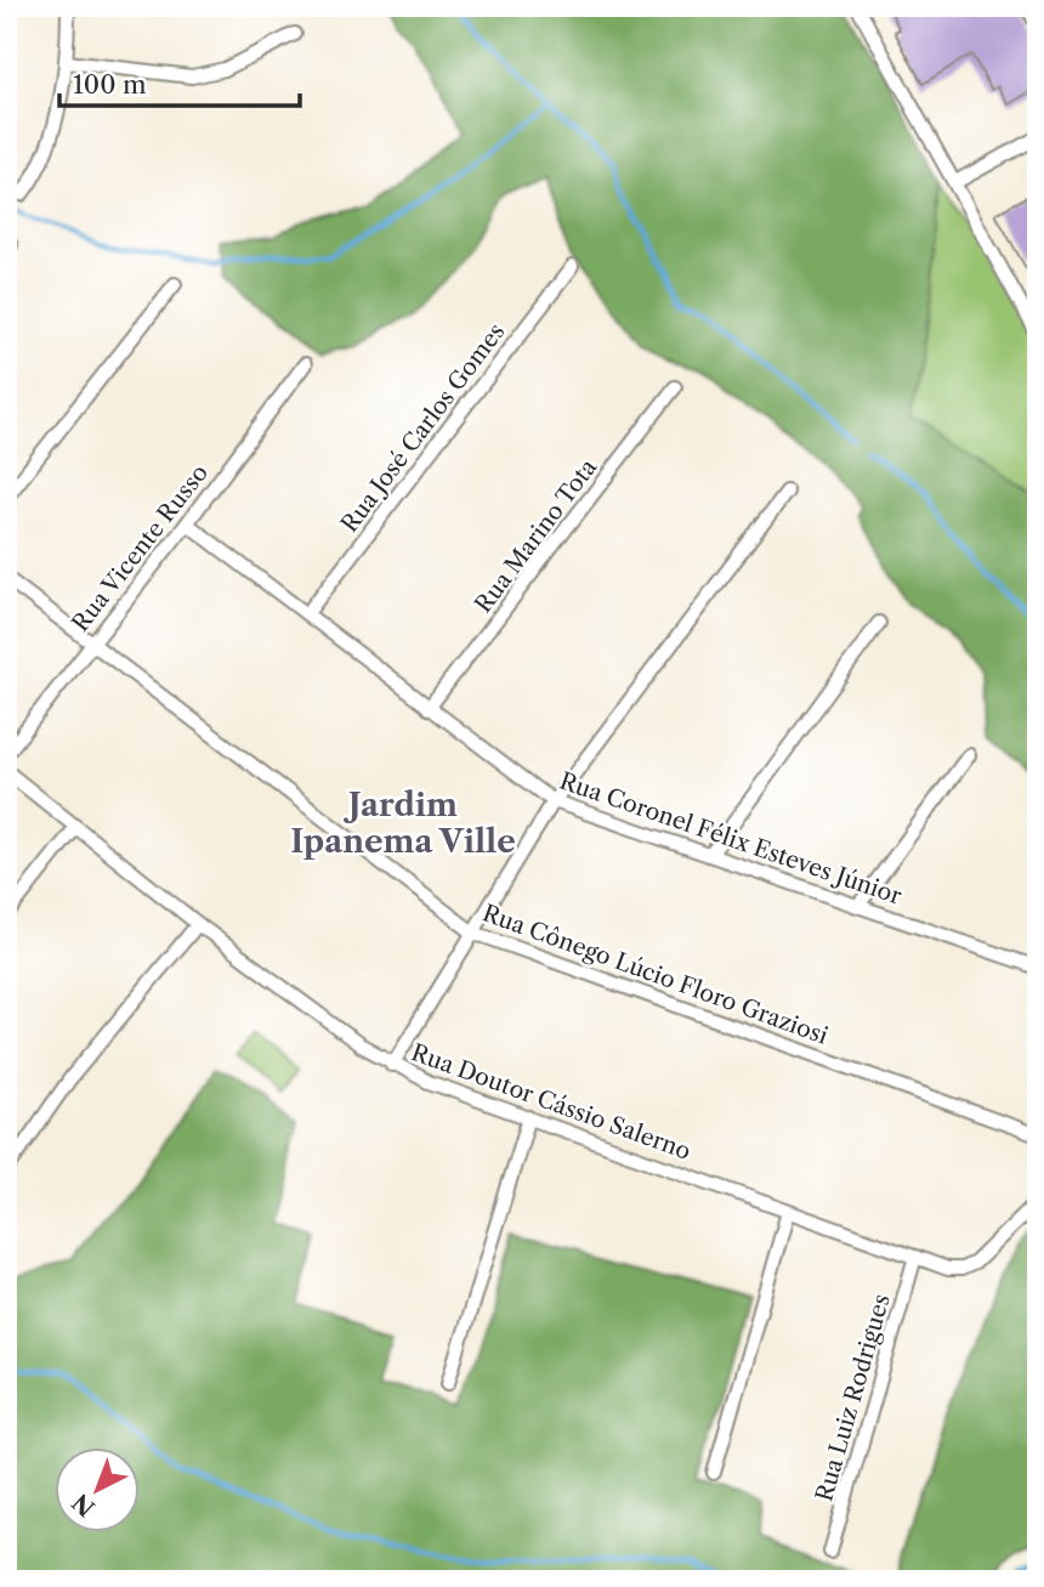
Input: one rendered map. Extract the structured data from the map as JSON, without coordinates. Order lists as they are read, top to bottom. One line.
{"streets":{"street":["Rua José Carlos Gomes","Rua Marino Tota","Rua Vicente Russo","Rua Coronel Félix Esteves Júnior","Rua Cônego Lúcio Floro Graziosi","Rua Doutor Cássio Salerno","Rua Luiz Rodrigues"]},"crossings":[["Rua José Carlos Gomes","Rua Coronel Félix Esteves Júnior"],["Rua Marino Tota","Rua Coronel Félix Esteves Júnior"],["Rua Vicente Russo","Rua Coronel Félix Esteves Júnior"],["Rua Vicente Russo","Rua Cônego Lúcio Floro Graziosi"],["Rua Doutor Cássio Salerno","Rua Luiz Rodrigues"]],"districts":["Jardim Ipanema Ville"],"scale_bar":"100 m","north":"bottom left"}
